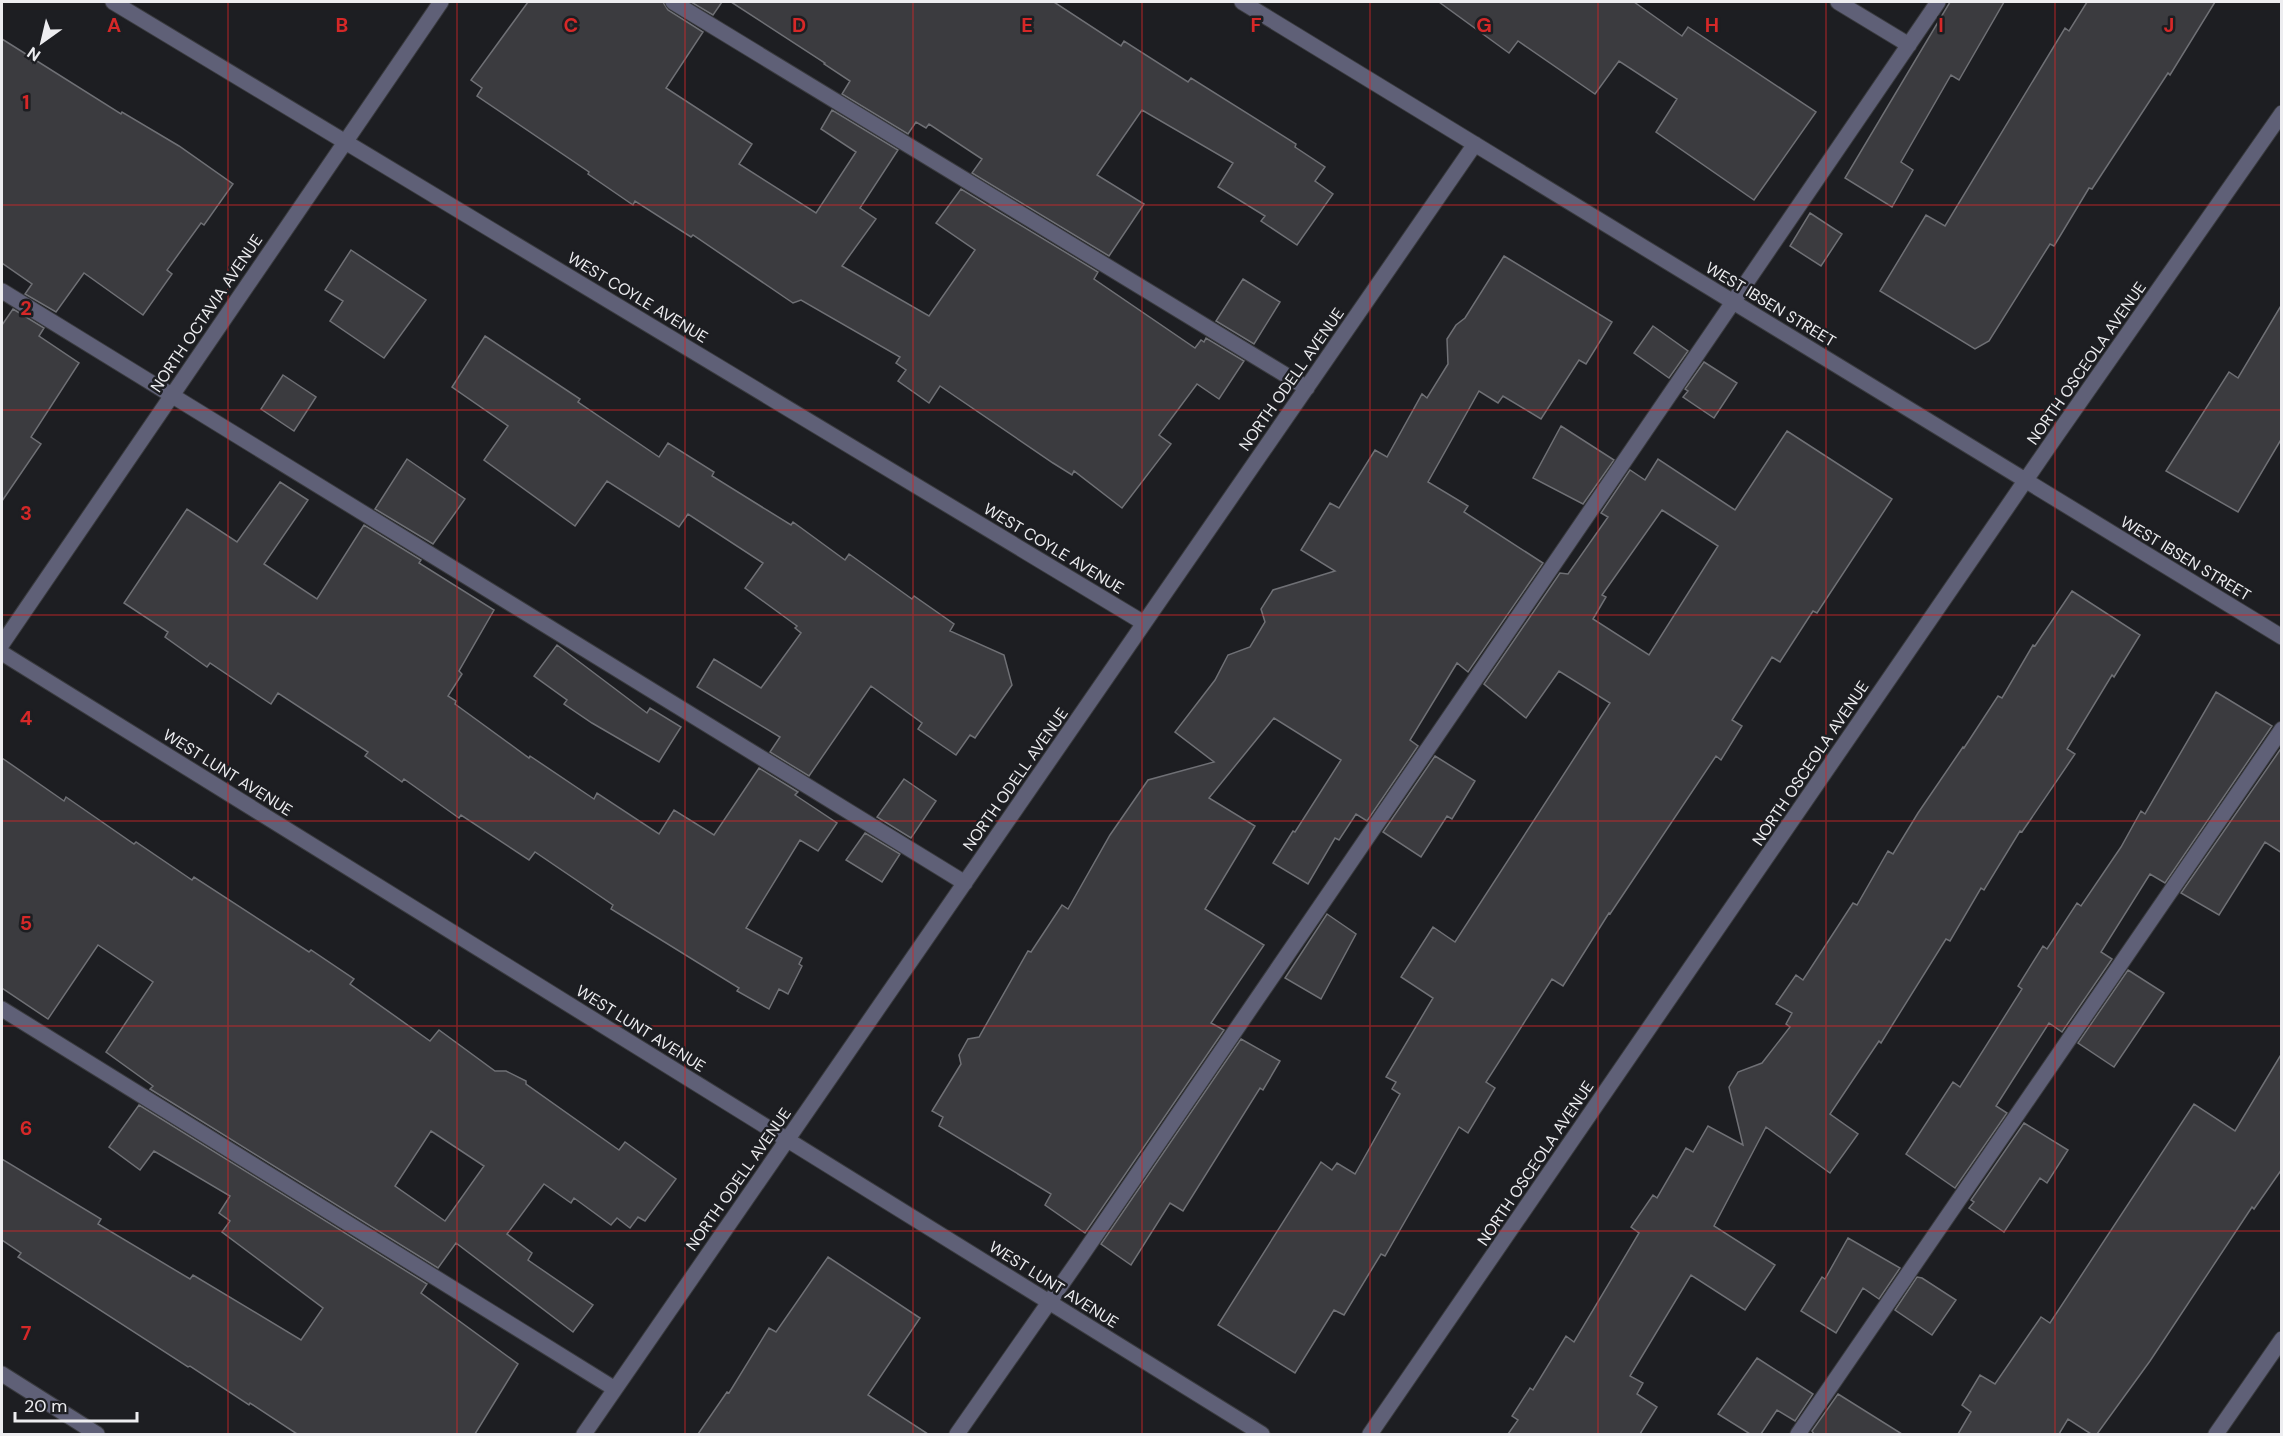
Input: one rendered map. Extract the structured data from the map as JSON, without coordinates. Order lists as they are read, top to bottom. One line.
{"streets":{"street":["WEST COYLE AVENUE","WEST IBSEN STREET","NORTH OCTAVIA AVENUE","NORTH OSCEOLA AVENUE","NORTH ODELL AVENUE","WEST LUNT AVENUE"]},"crossings":[["WEST COYLE AVENUE","NORTH OCTAVIA AVENUE"],["WEST COYLE AVENUE","NORTH ODELL AVENUE"],["WEST IBSEN STREET","NORTH OSCEOLA AVENUE"],["WEST IBSEN STREET","NORTH ODELL AVENUE"],["NORTH ODELL AVENUE","WEST LUNT AVENUE"]],"scale_bar":"20 m","north":"bottom left","grid":{"columns":["A","B","C","D","E","F","G","H","I","J"],"rows":["1","2","3","4","5","6","7"]}}
